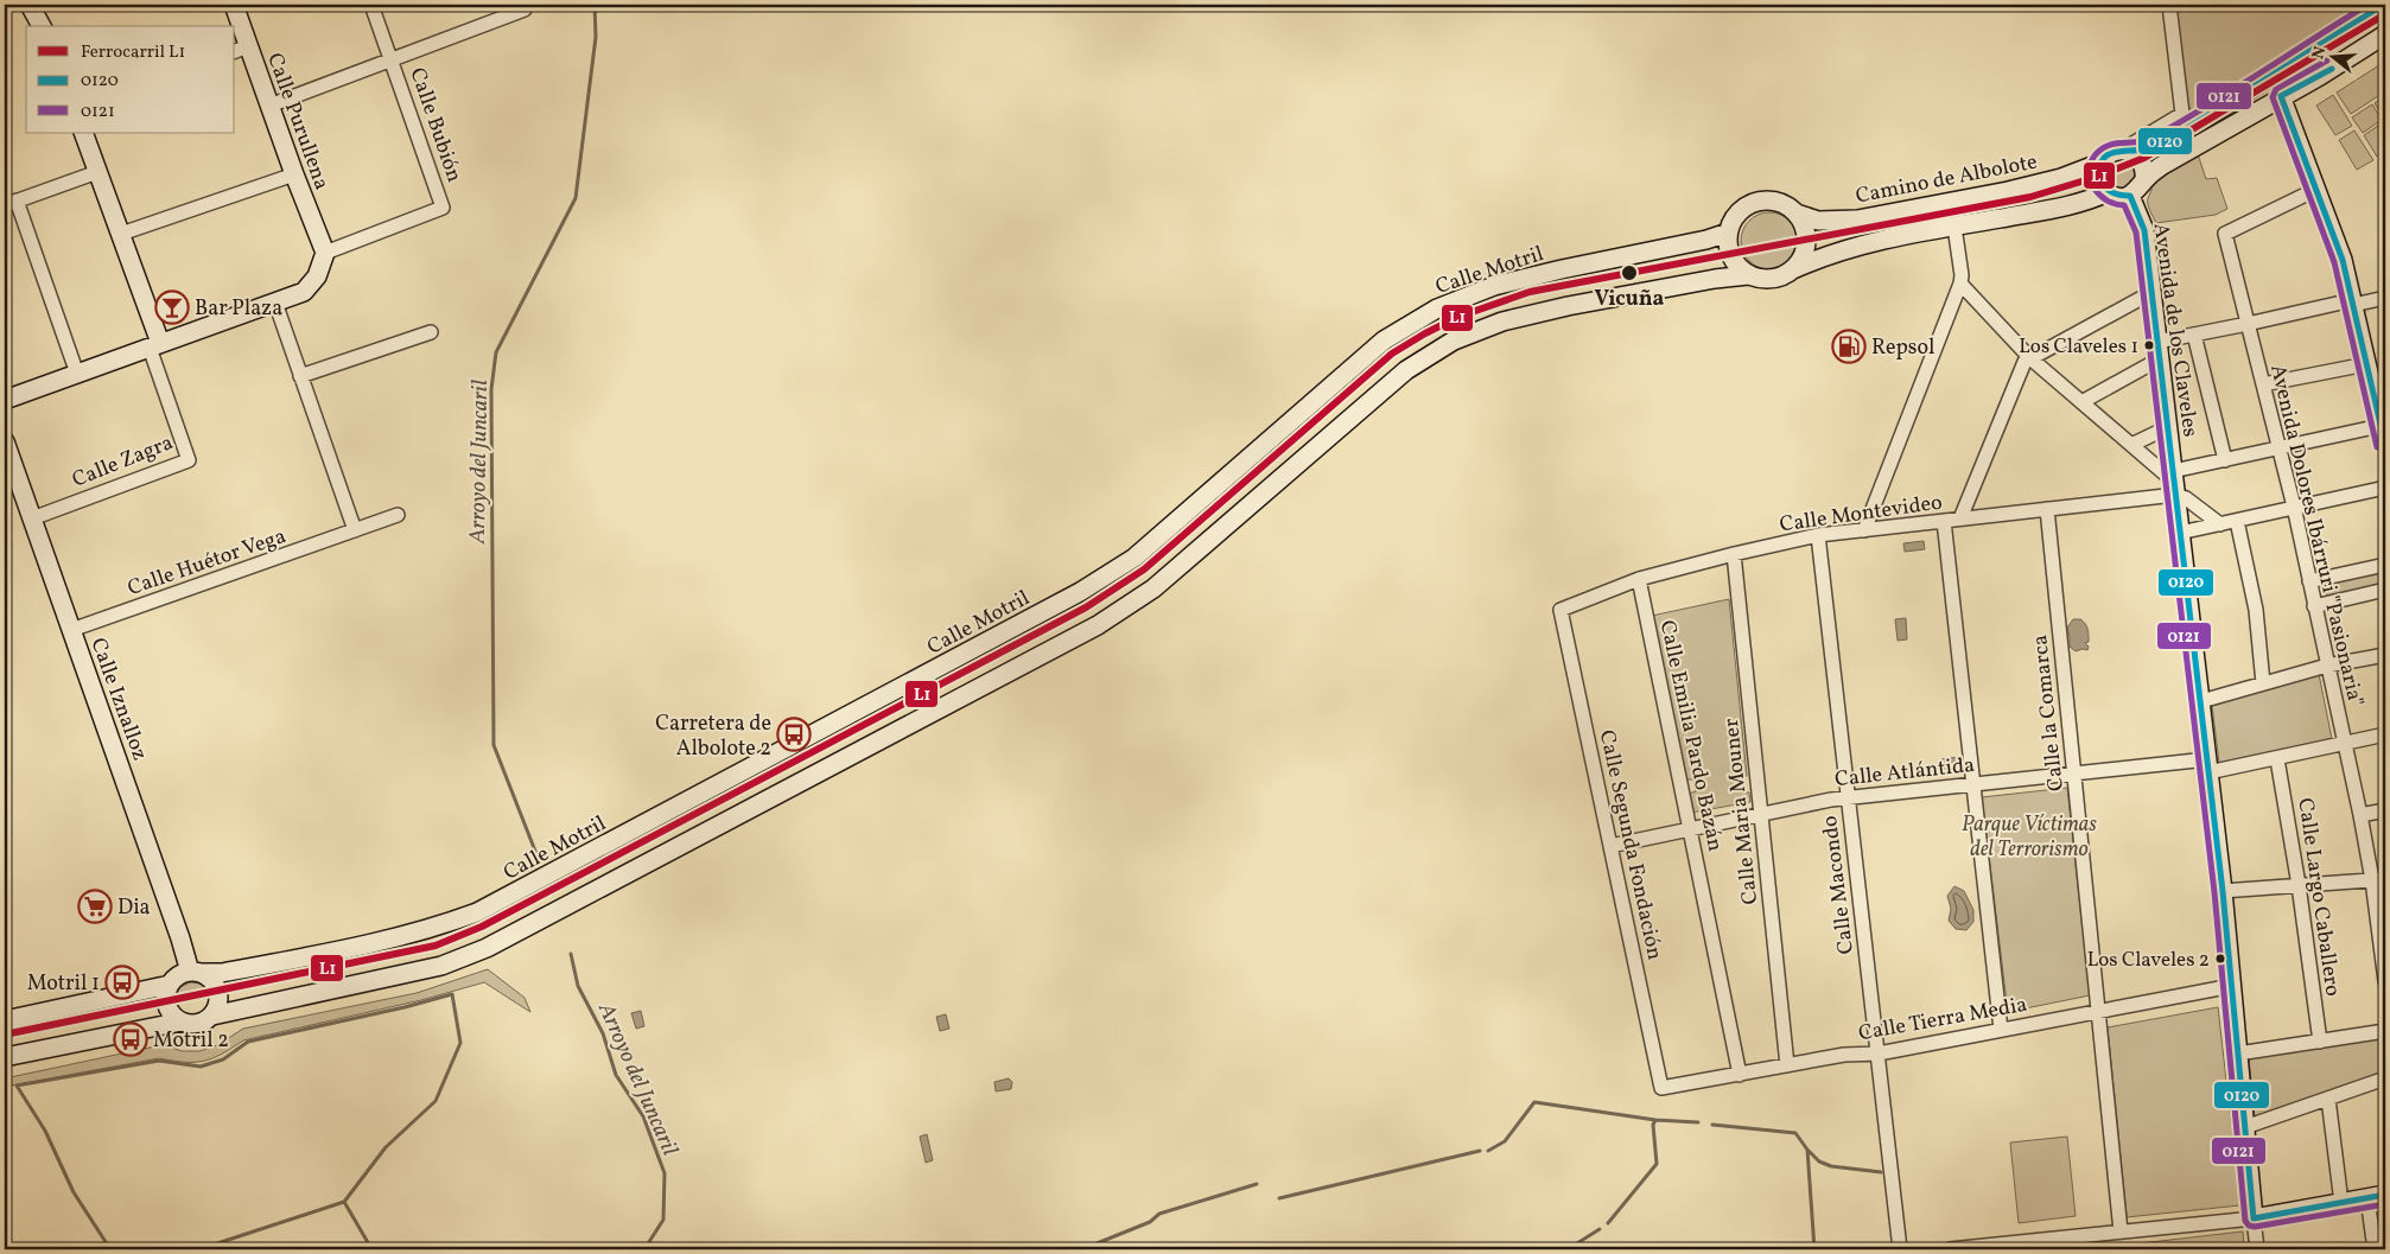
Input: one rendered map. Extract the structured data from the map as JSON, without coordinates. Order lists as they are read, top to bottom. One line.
{"streets":{"street":["Calle Purullena","Calle Bubión","Camino de Albolote","Calle Motril","Avenida de los Claveles","Calle Zagra","Calle Montevideo","Avenida Dolores Ibárruri \"Pasionaria\"","Calle Huétor Vega","Calle Iznalloz","Calle la Comarca","Calle Emilia Pardo Bazán","Calle Atlántida","Calle Maria Mouner","Calle Segunda Fondación","Calle Macondo","Calle Largo Caballero","Calle Tierra Media"]},"crossings":[["Calle Purullena","Calle Bubión"],["Camino de Albolote","Calle Motril"],["Camino de Albolote","Avenida de los Claveles"],["Calle Motril","Calle Iznalloz"],["Avenida de los Claveles","Calle Montevideo"],["Avenida de los Claveles","Calle Atlántida"],["Avenida de los Claveles","Calle Tierra Media"],["Calle Zagra","Calle Iznalloz"],["Calle Montevideo","Avenida Dolores Ibárruri \"Pasionaria\""],["Calle Montevideo","Calle la Comarca"],["Calle Montevideo","Calle Emilia Pardo Bazán"],["Calle Montevideo","Calle Maria Mouner"],["Calle Montevideo","Calle Segunda Fondación"],["Calle Montevideo","Calle Macondo"],["Avenida Dolores Ibárruri \"Pasionaria\"","Calle Atlántida"],["Calle Huétor Vega","Calle Iznalloz"],["Calle la Comarca","Calle Atlántida"],["Calle la Comarca","Calle Tierra Media"],["Calle Emilia Pardo Bazán","Calle Atlántida"],["Calle Emilia Pardo Bazán","Calle Tierra Media"],["Calle Atlántida","Calle Maria Mouner"],["Calle Atlántida","Calle Segunda Fondación"],["Calle Atlántida","Calle Macondo"],["Calle Atlántida","Calle Largo Caballero"],["Calle Maria Mouner","Calle Tierra Media"],["Calle Segunda Fondación","Calle Tierra Media"],["Calle Macondo","Calle Tierra Media"]],"water":["Arroyo del Juncaril"],"parks":["Parque Víctimas del Terrorismo"],"places":{"other":["Vicuña","Los Claveles 1","Los Claveles 2"],"bar":["Bar Plaza"],"fuel station":["Repsol"],"bus stop":["Carretera de Albolote 2","Motril 1","Motril 2"],"supermarket":["Dia"]},"lines":["transit line 0120","transit line 0121","rail line L1"],"legend":["Ferrocarril L1","0120","0121"],"north":"left"}
